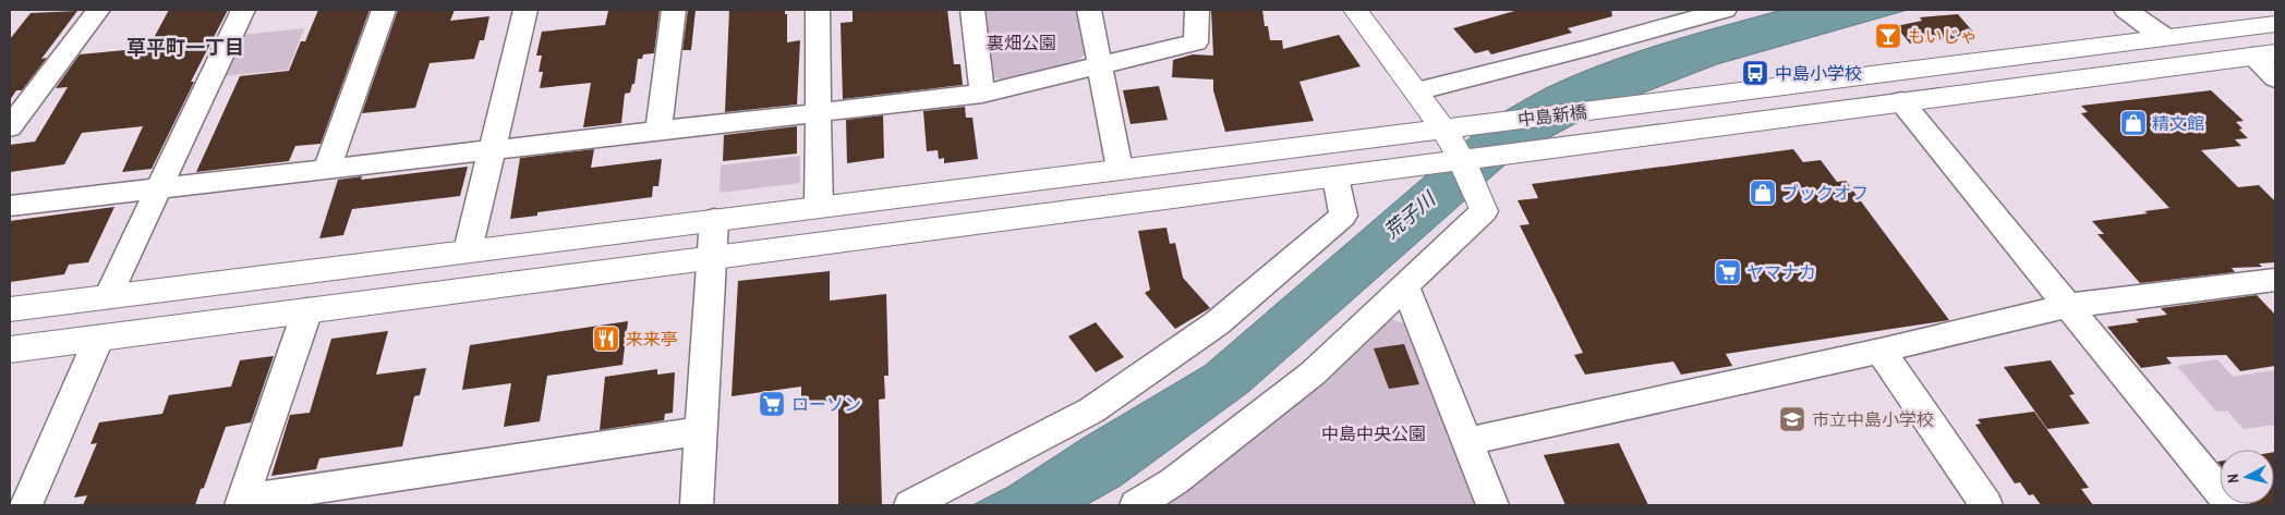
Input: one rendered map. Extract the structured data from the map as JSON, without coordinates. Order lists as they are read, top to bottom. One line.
{"streets":{"street":["中島新橋"]},"districts":["草平町一丁目"],"water":["荒子川"],"parks":["裏畑公園","中島中央公園"],"places":{"bar":["もいじゃ"],"bus stop":["中島小学校"],"shop":["精文館","ブックオフ"],"supermarket":["ヤマナカ","ローソン"],"restaurant":["来来亭"],"school or university":["市立中島小学校"]},"north":"left"}
